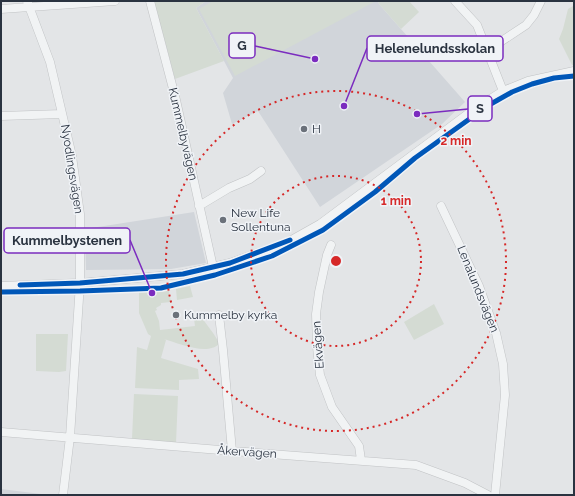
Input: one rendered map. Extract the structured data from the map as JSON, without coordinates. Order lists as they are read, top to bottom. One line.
{"streets":{"street":["Kummelbyvägen","Nyodlingsvägen","Lenalundsvägen","Ekvägen","Åkervägen"]},"crossings":[["Nyodlingsvägen","Åkervägen"],["Ekvägen","Åkervägen"]],"places":["G","Helenelundsskolan","S","H","New Life Sollentuna","Kummelbystenen","Kummelby kyrka"],"rings":["2 min","1 min"]}
